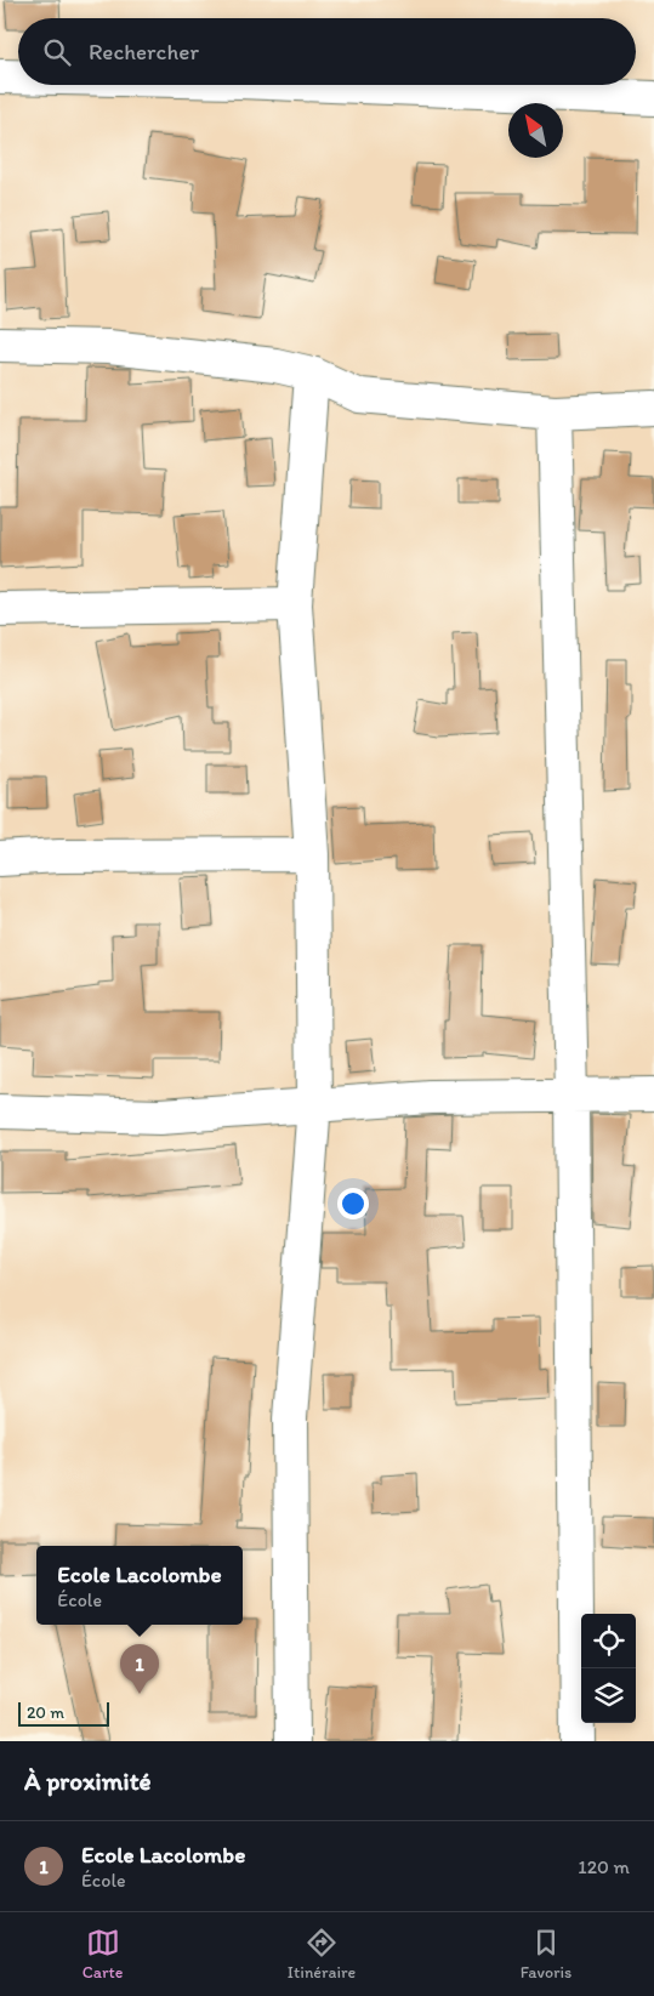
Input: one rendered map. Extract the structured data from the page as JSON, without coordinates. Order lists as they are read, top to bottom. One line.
{"scale_bar":"20 m","north":"top left","page":{"search":"Rechercher","popup":["Ecole Lacolombe","École"],"pins":"1","scale":"20 m","heading":"À proximité","list":[{"mark":"1","name":"Ecole Lacolombe","note":"École","value":"120 m"}],"nav":["Carte","Itinéraire","Favoris"]}}
